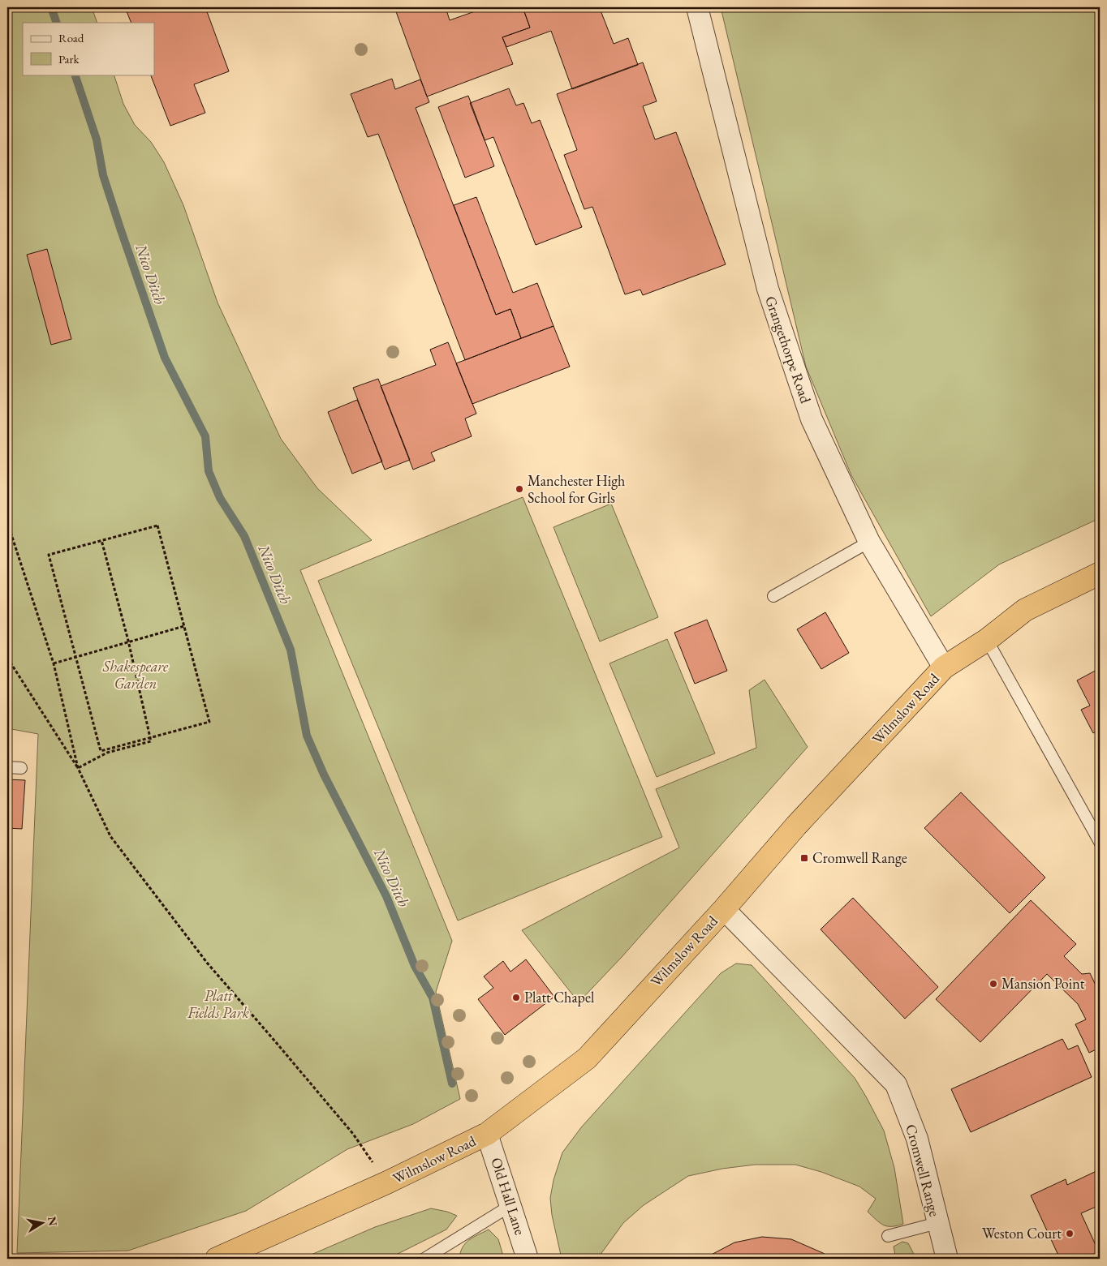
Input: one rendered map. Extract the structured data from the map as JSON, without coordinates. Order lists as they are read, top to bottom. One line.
{"streets":{"highway":["Wilmslow Road"],"street":["Grangethorpe Road","Cromwell Range","Old Hall Lane"]},"crossings":[["Grangethorpe Road","Wilmslow Road"],["Wilmslow Road","Cromwell Range"],["Wilmslow Road","Old Hall Lane"]],"water":["Nico Ditch"],"parks":["Shakespeare Garden","Platt Fields Park"],"places":{"other":["Manchester High School for Girls","Mansion Point","Platt Chapel","Weston Court"],"transit":["Cromwell Range"]},"legend":["Road","Park"],"north":"right"}
